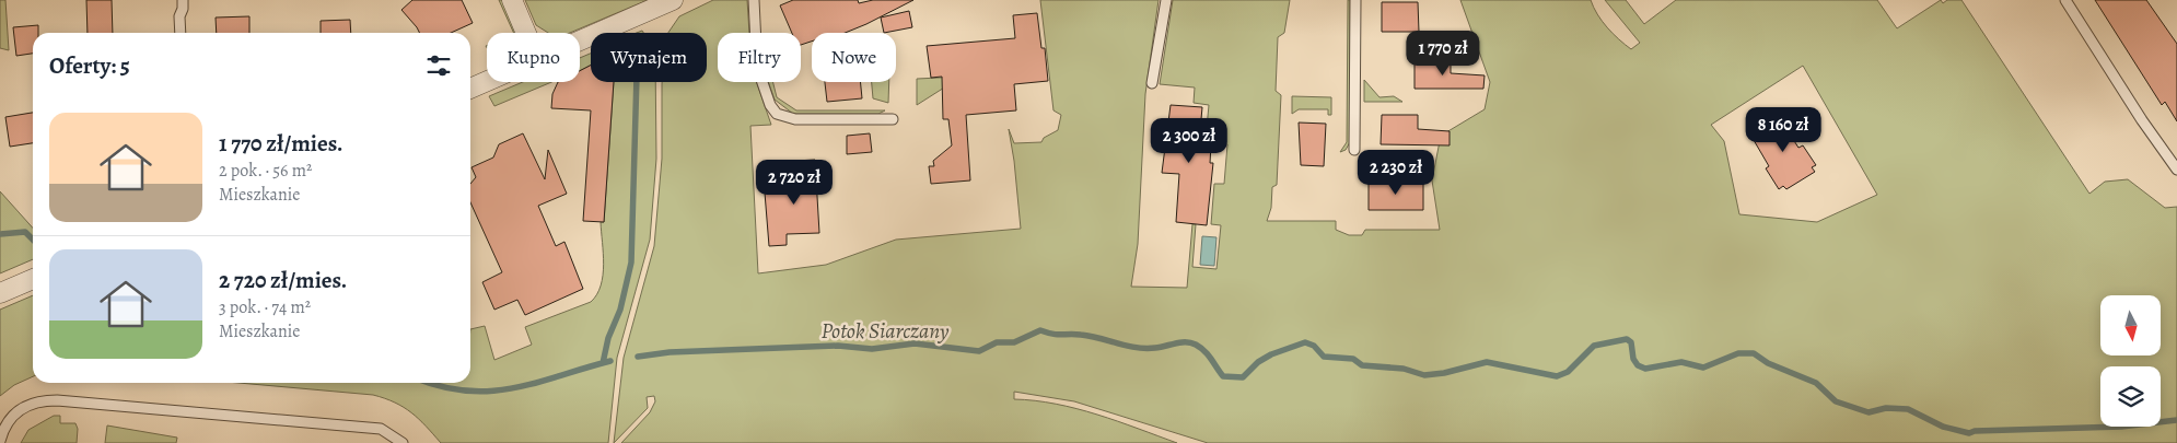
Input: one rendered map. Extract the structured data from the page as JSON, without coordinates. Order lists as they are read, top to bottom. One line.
{"water":["Potok Siarczany"],"north":"bottom","page":{"price":["1 770 zł","8 160 zł","2 300 zł","2 230 zł","2 720 zł"],"chip":["Kupno","Wynajem","Filtry","Nowe"],"heading":"Oferty: 5","list":[{"name":"1 770 zł/mies.","note":"2 pok. · 56 m² · Mieszkanie"},{"name":"2 720 zł/mies.","note":"3 pok. · 74 m² · Mieszkanie"}]}}
